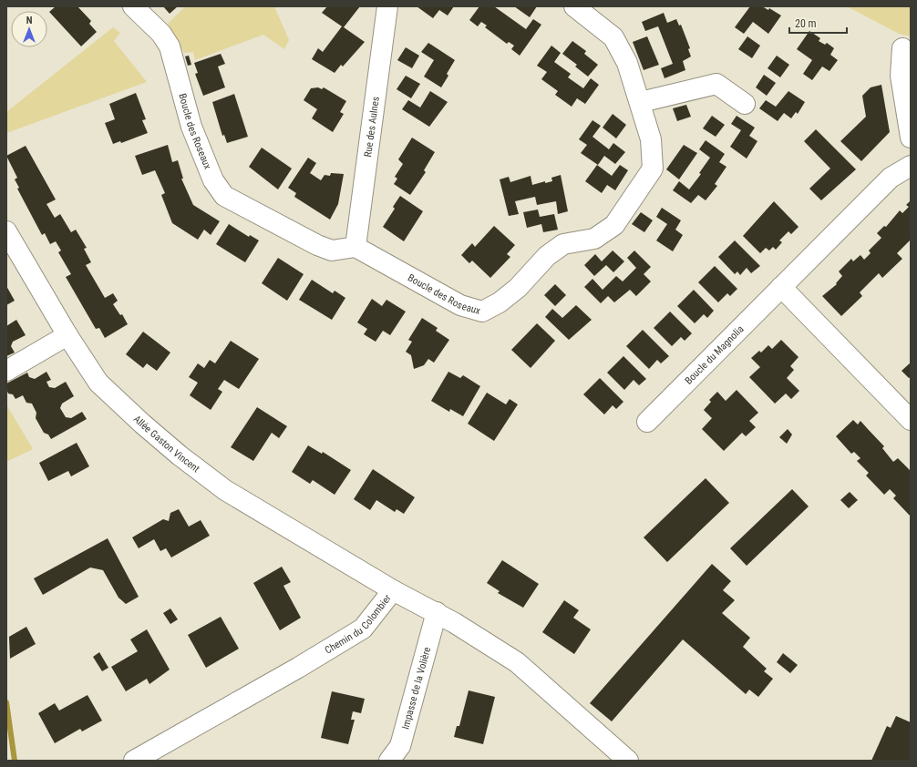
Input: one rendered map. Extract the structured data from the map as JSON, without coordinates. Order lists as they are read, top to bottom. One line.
{"streets":{"street":["Rue des Aulnes","Boucle des Roseaux","Boucle du Magnolia","Allée Gaston Vincent","Chemin du Colombier","Impasse de la Volière"]},"crossings":[["Rue des Aulnes","Boucle des Roseaux"],["Allée Gaston Vincent","Chemin du Colombier"],["Chemin du Colombier","Impasse de la Volière"]],"scale_bar":"20 m","north":"top"}
